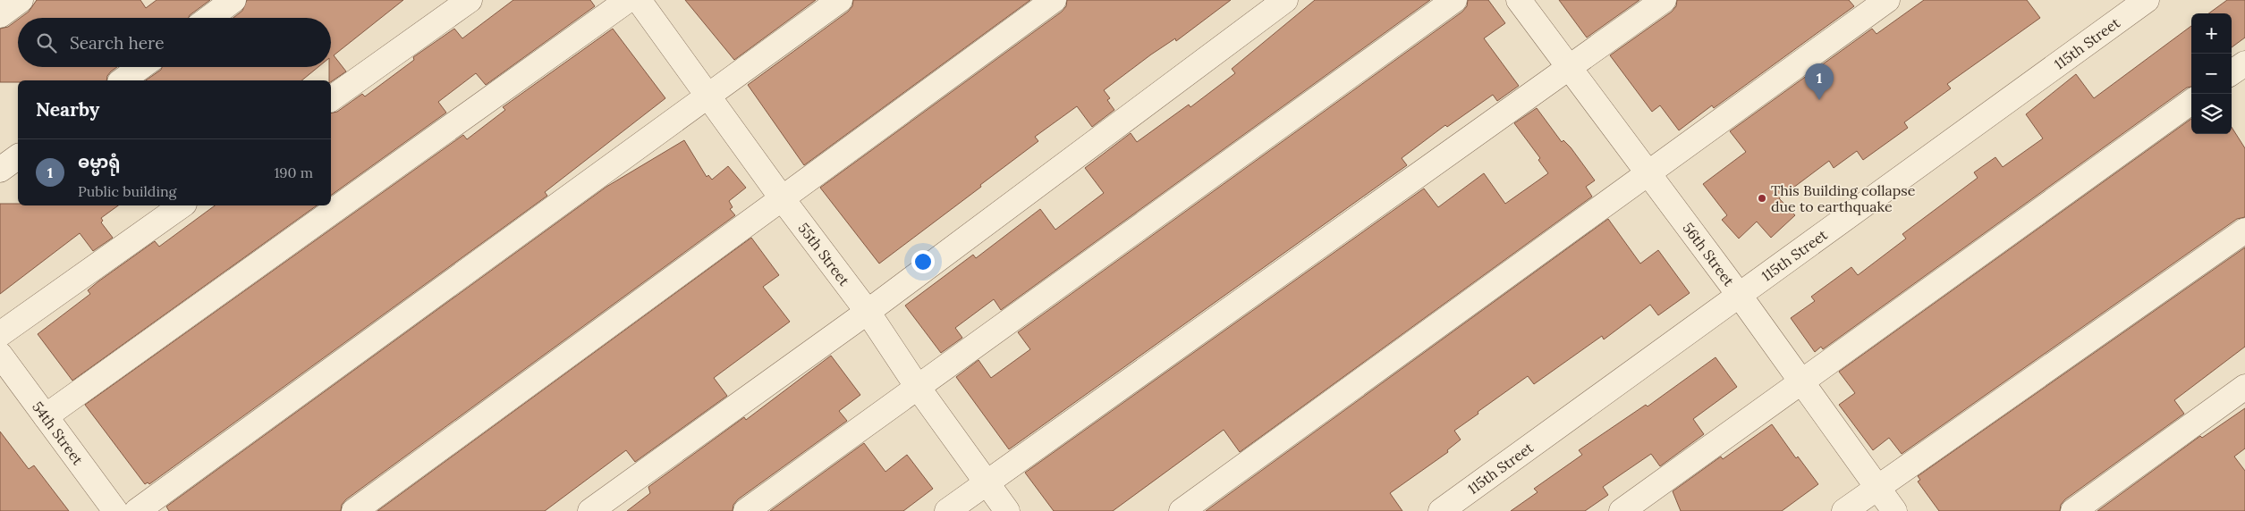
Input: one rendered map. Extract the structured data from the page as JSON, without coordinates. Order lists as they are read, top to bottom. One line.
{"streets":{"street":["115th Street","56th Street","55th Street","54th Street"]},"crossings":[["115th Street","56th Street"]],"places":["This Building collapse due to earthquake"],"page":{"map_buttons":["+","−"],"search":"Search here","pins":"1","heading":"Nearby","list":[{"mark":"1","name":"ဓမ္မာရုံ","note":"Public building","value":"190 m"}]}}
